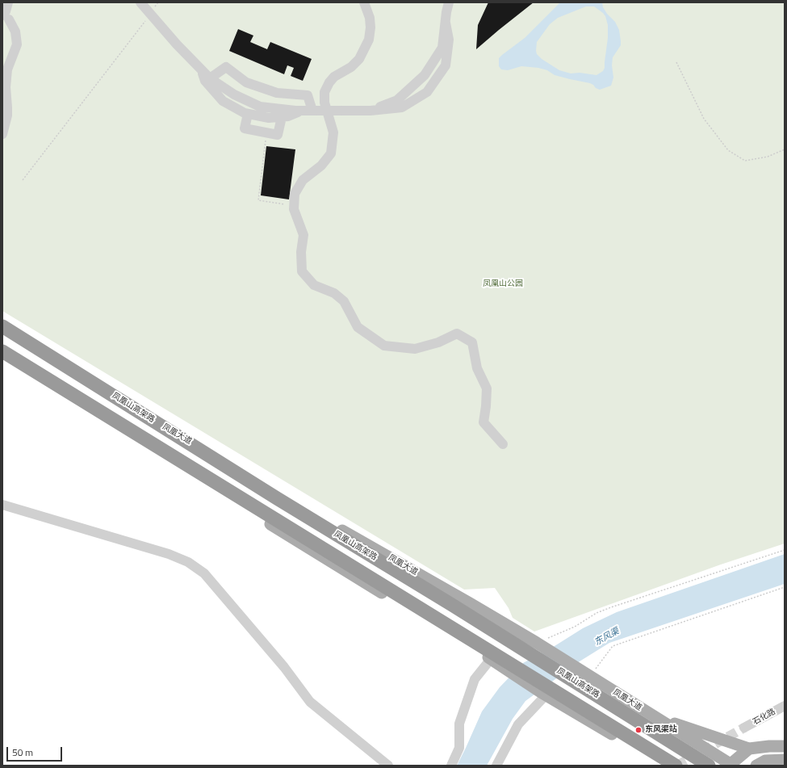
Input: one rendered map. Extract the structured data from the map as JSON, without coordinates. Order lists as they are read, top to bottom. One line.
{"streets":{"highway":["凤凰山高架路"],"main road":["凤凰大道"],"street":["石化路"]},"water":["东风渠"],"parks":["凤凰山公园"],"places":["东风渠站"],"scale_bar":"50 m"}
